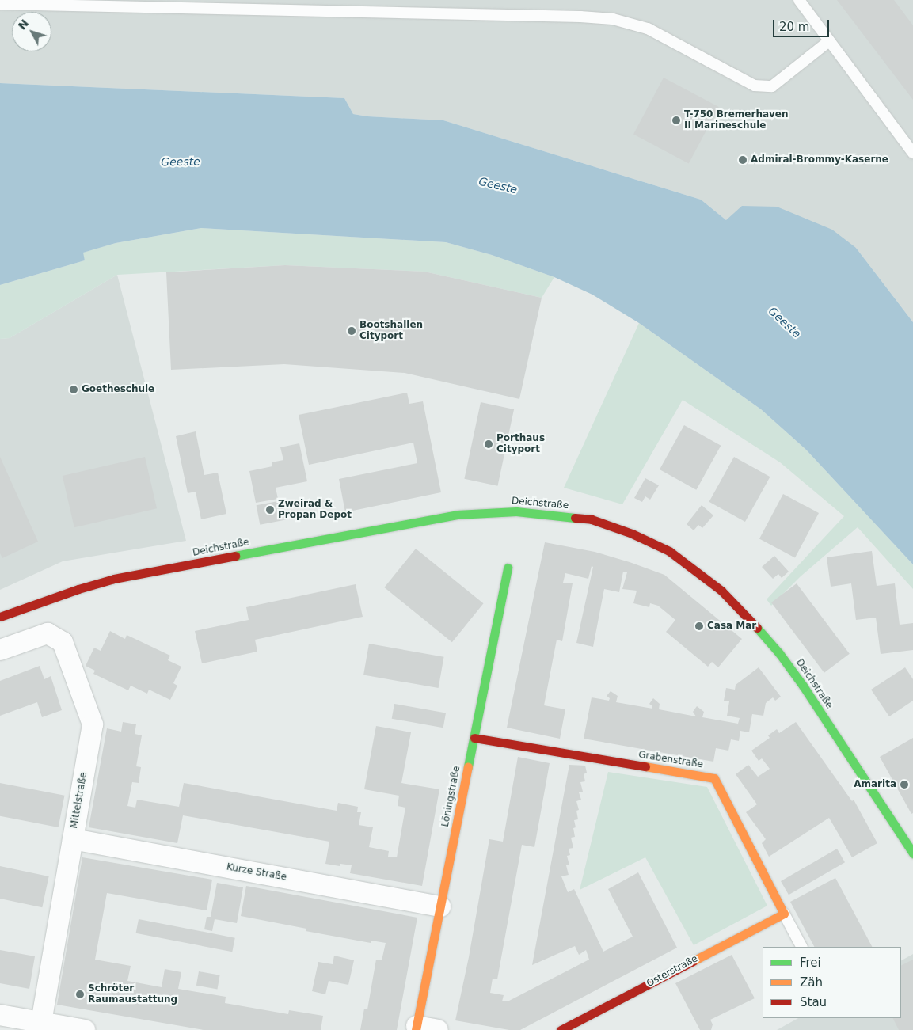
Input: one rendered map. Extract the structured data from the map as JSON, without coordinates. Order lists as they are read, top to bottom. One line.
{"streets":{"street":["Deichstraße","Grabenstraße","Löningstraße","Mittelstraße","Kurze Straße","Osterstraße"]},"crossings":[["Grabenstraße","Löningstraße"],["Grabenstraße","Osterstraße"],["Löningstraße","Kurze Straße"],["Mittelstraße","Kurze Straße"]],"water":["Geeste"],"places":["T-750 Bremerhaven II Marineschule","Admiral-Brommy-Kaserne","Bootshallen Cityport","Goetheschule","Porthaus Cityport","Zweirad & Propan Depot","Casa Mar","Amarita","Schröter Raumaustattung"],"legend":["Frei","Zäh","Stau"],"scale_bar":"20 m","north":"top left"}
